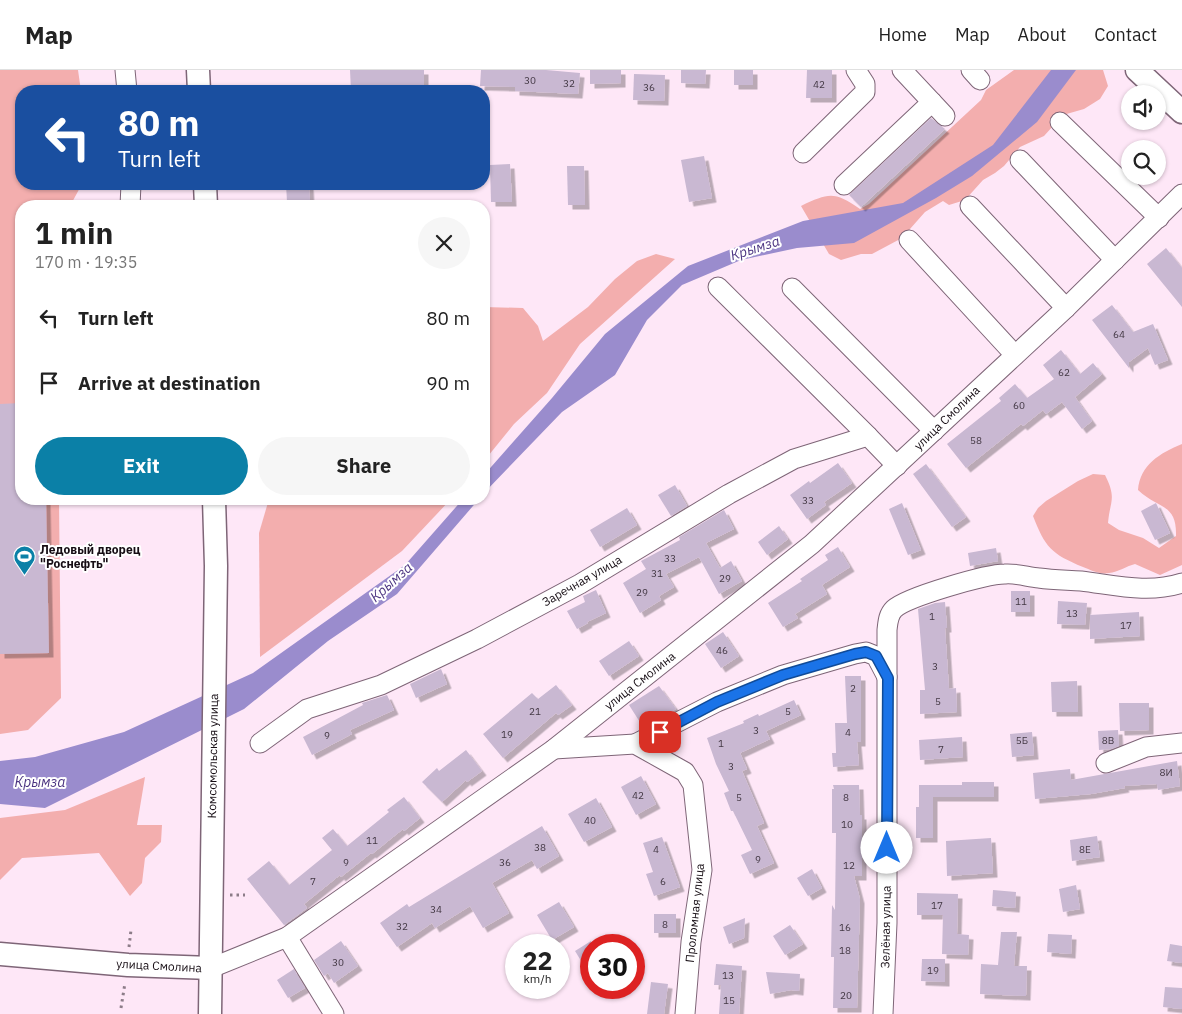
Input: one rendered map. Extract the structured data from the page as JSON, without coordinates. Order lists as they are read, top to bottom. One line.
{"streets":{"main road":["улица Смолина","Комсомольская улица"],"street":["Заречная улица","Проломная улица","Зелёная улица"]},"crossings":[["улица Смолина","Комсомольская улица"]],"water":["Крымза"],"places":{"sports":["Ледовый дворец \"Роснефть\""]},"house_numbers":["30","32","42","36","64","62","60","58","33","33","31","29","29","11","13","1","17","46","3","2","5","21","5","3","4","19","9","5Б","8В","1","7","3","8И","42","5","8","40","10","11","38","4","8Е","9","9","36","12","7","6","17","34","8","32","16","18","30","19","13","20","15"],"page":{"header":"Map","nav":["Home","Map","About","Contact"],"turn":["80 m","Turn left"],"heading":["1 min","170 m · 19:35"],"list":[{"name":"Turn left","value":"80 m"},{"name":"Arrive at destination","value":"90 m"}],"buttons":["Exit","Share"],"speed":"22 km/h","limit":"30"}}
